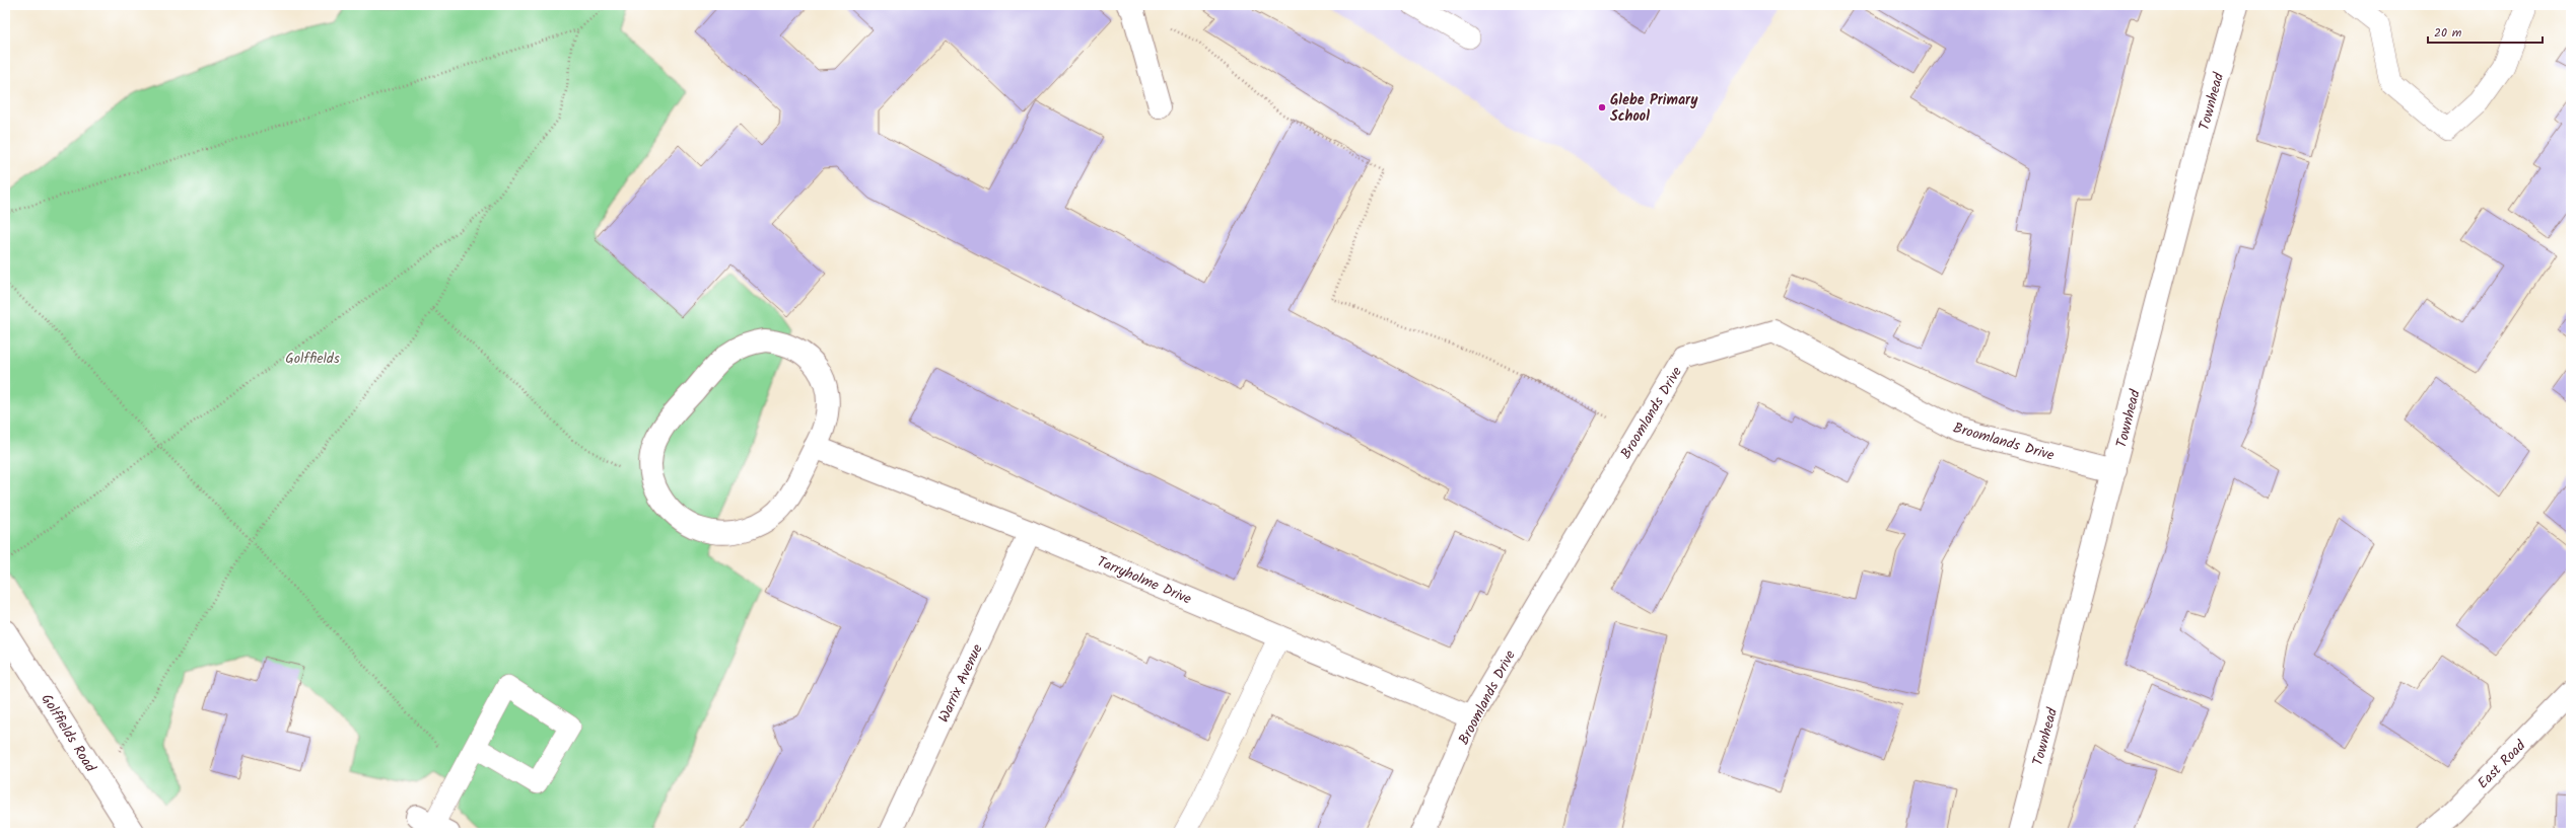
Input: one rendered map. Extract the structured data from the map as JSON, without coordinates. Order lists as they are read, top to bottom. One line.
{"streets":{"street":["Townhead","Broomlands Drive","Tarryholme Drive","Warrix Avenue","Golffields Road","East Road"]},"crossings":[["Townhead","Broomlands Drive"],["Broomlands Drive","Tarryholme Drive"],["Tarryholme Drive","Warrix Avenue"]],"parks":["Golffields"],"places":["Glebe Primary School"],"scale_bar":"20 m"}
